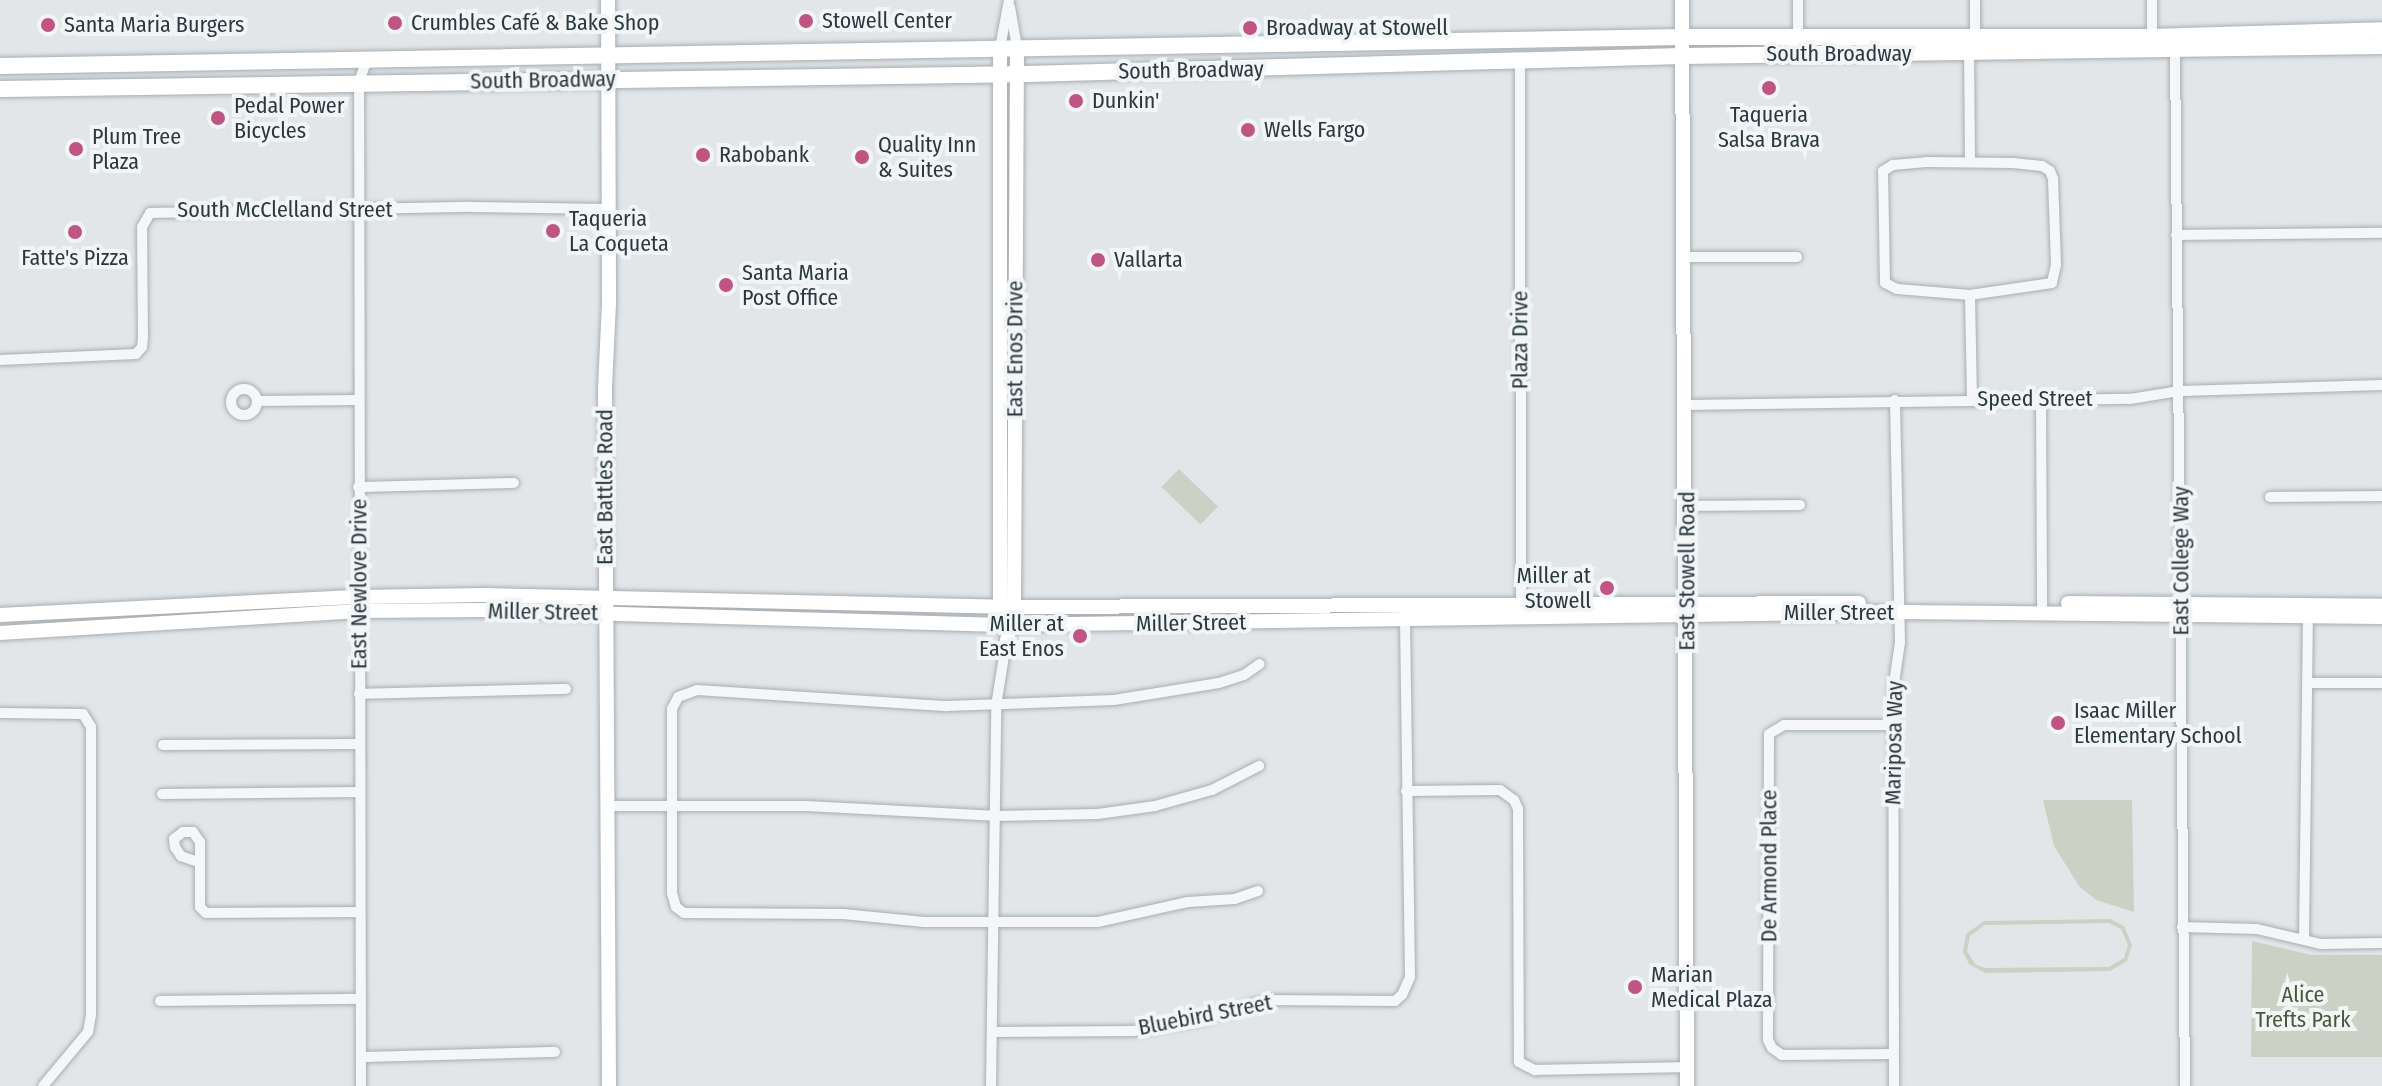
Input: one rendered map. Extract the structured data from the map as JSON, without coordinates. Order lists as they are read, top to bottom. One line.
{"streets":{"main road":["South Broadway"],"street":["South McClelland Street","Plaza Drive","East Enos Drive","Speed Street","East Battles Road","East College Way","East Stowell Road","East Newlove Drive","Miller Street","Mariposa Way","De Armond Place","Bluebird Street"]},"crossings":[["South Broadway","Plaza Drive"],["South Broadway","East Enos Drive"],["South Broadway","East Battles Road"],["South Broadway","East College Way"],["South Broadway","East Stowell Road"],["South Broadway","East Newlove Drive"],["South McClelland Street","East Battles Road"],["South McClelland Street","East Newlove Drive"],["Plaza Drive","Miller Street"],["East Enos Drive","Miller Street"],["East Enos Drive","Bluebird Street"],["Speed Street","East College Way"],["Speed Street","East Stowell Road"],["Speed Street","Mariposa Way"],["East Battles Road","Miller Street"],["East College Way","Miller Street"],["East Stowell Road","Miller Street"],["East Newlove Drive","Miller Street"],["Miller Street","Mariposa Way"],["Mariposa Way","De Armond Place"]],"parks":["Alice Trefts Park"],"places":["Stowell Center","Crumbles Café & Bake Shop","Santa Maria Burgers","Broadway at Stowell","Taqueria Salsa Brava","Dunkin'","Pedal Power Bicycles","Wells Fargo","Plum Tree Plaza","Rabobank","Quality Inn & Suites","Taqueria La Coqueta","Fatte's Pizza","Vallarta","Santa Maria Post Office","Miller at Stowell","Miller at East Enos","Isaac Miller Elementary School","Marian Medical Plaza"]}
